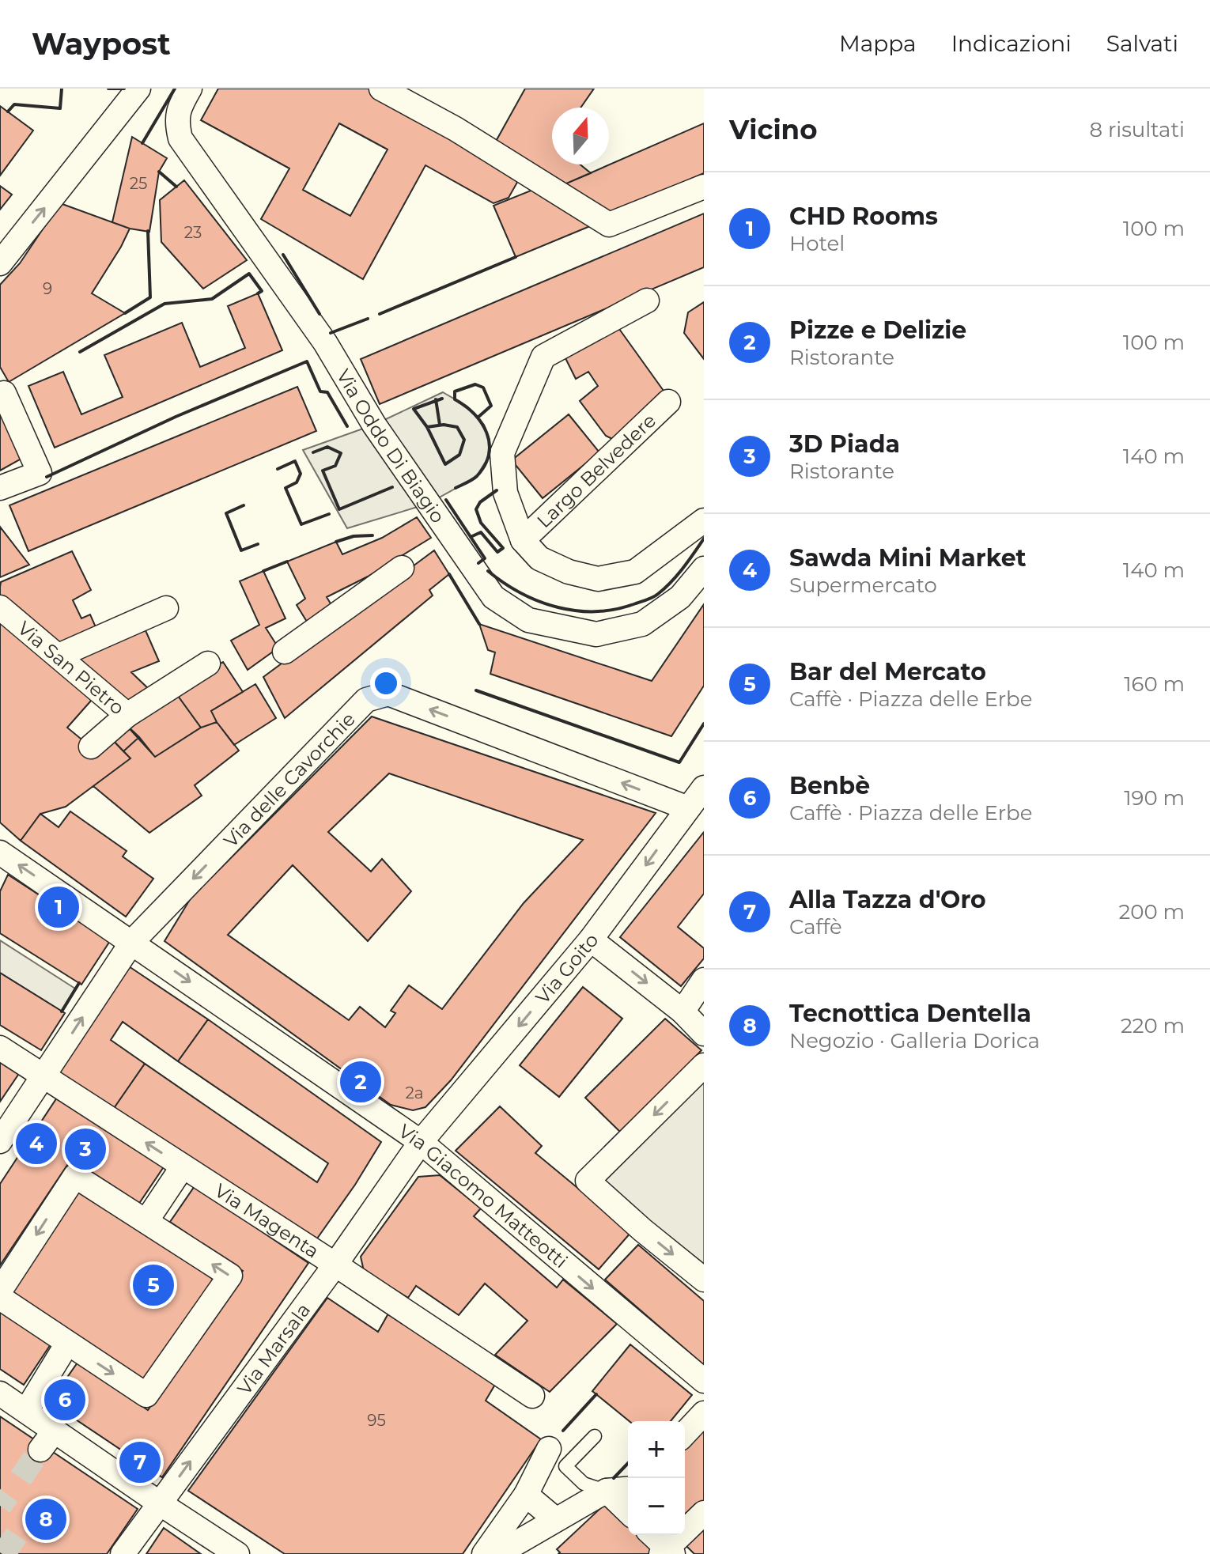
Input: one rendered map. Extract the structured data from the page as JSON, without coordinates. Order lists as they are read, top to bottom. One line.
{"streets":{"street":["Via Oddo Di Biagio","Largo Belvedere","Via San Pietro","Via delle Cavorchie","Via Goito","Via Giacomo Matteotti","Via Magenta","Via Marsala"]},"crossings":[["Via delle Cavorchie","Via Goito"],["Via delle Cavorchie","Via Giacomo Matteotti"],["Via delle Cavorchie","Via Magenta"],["Via Goito","Via Giacomo Matteotti"],["Via Goito","Via Marsala"],["Via Giacomo Matteotti","Via Marsala"],["Via Magenta","Via Marsala"]],"one_way":["Via Goito"],"house_numbers":["25","23","9","2a","95"],"north":"top","page":{"header":"Waypost","nav":["Mappa","Indicazioni","Salvati"],"heading":["Vicino","8 risultati"],"list":[{"mark":"1","name":"CHD Rooms","note":"Hotel","value":"100 m"},{"mark":"2","name":"Pizze e Delizie","note":"Ristorante","value":"100 m"},{"mark":"3","name":"3D Piada","note":"Ristorante","value":"140 m"},{"mark":"4","name":"Sawda Mini Market","note":"Supermercato","value":"140 m"},{"mark":"5","name":"Bar del Mercato","note":"Caffè · Piazza delle Erbe","value":"160 m"},{"mark":"6","name":"Benbè","note":"Caffè · Piazza delle Erbe","value":"190 m"},{"mark":"7","name":"Alla Tazza d'Oro","note":"Caffè","value":"200 m"},{"mark":"8","name":"Tecnottica Dentella","note":"Negozio · Galleria Dorica","value":"220 m"}],"pins":["1","2","4","3","5","6","7","8"],"map_buttons":["+","−"]}}
